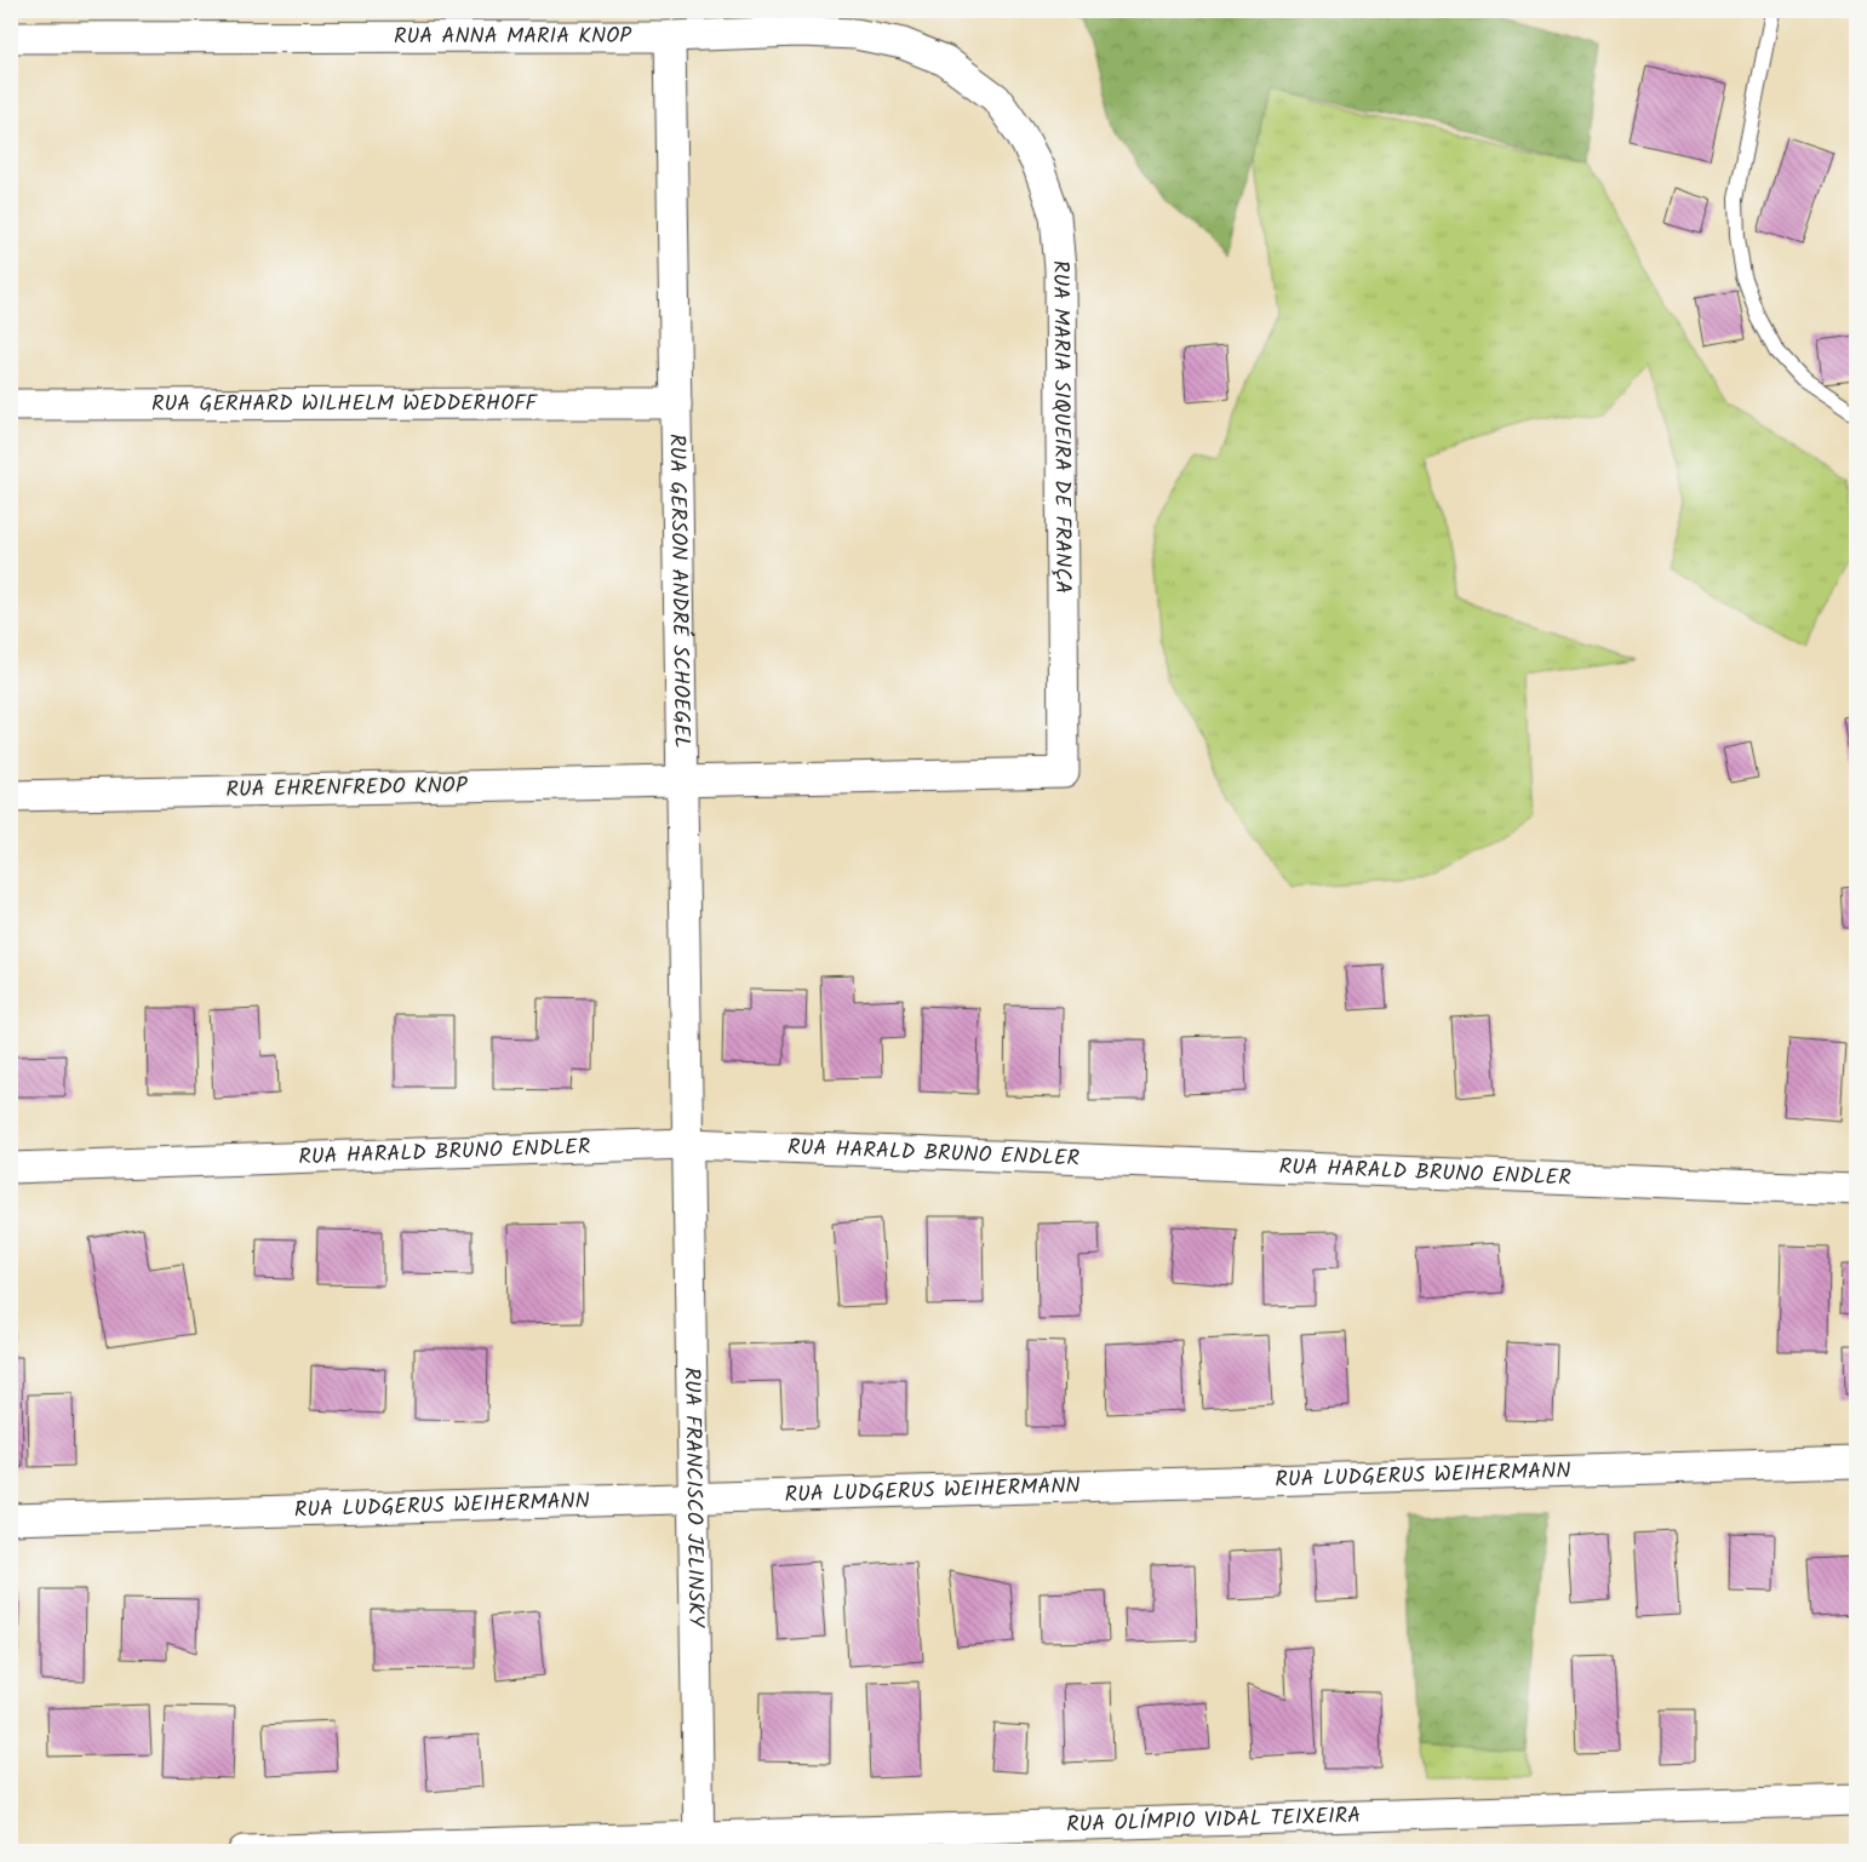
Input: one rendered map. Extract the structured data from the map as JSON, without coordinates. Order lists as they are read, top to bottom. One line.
{"streets":{"street":["RUA ANNA MARIA KNOP","RUA GERHARD WILHELM WEDDERHOFF","RUA MARIA SIQUEIRA DE FRANÇA","RUA GERSON ANDRÉ SCHOEGEL","RUA EHRENFREDO KNOP","RUA HARALD BRUNO ENDLER","RUA LUDGERUS WEIHERMANN","RUA FRANCISCO JELINSKY","RUA OLÍMPIO VIDAL TEIXEIRA"]},"crossings":[["RUA ANNA MARIA KNOP","RUA MARIA SIQUEIRA DE FRANÇA"],["RUA ANNA MARIA KNOP","RUA GERSON ANDRÉ SCHOEGEL"],["RUA GERHARD WILHELM WEDDERHOFF","RUA GERSON ANDRÉ SCHOEGEL"],["RUA MARIA SIQUEIRA DE FRANÇA","RUA EHRENFREDO KNOP"],["RUA GERSON ANDRÉ SCHOEGEL","RUA EHRENFREDO KNOP"],["RUA GERSON ANDRÉ SCHOEGEL","RUA HARALD BRUNO ENDLER"],["RUA GERSON ANDRÉ SCHOEGEL","RUA FRANCISCO JELINSKY"],["RUA HARALD BRUNO ENDLER","RUA FRANCISCO JELINSKY"],["RUA LUDGERUS WEIHERMANN","RUA FRANCISCO JELINSKY"],["RUA FRANCISCO JELINSKY","RUA OLÍMPIO VIDAL TEIXEIRA"]]}
